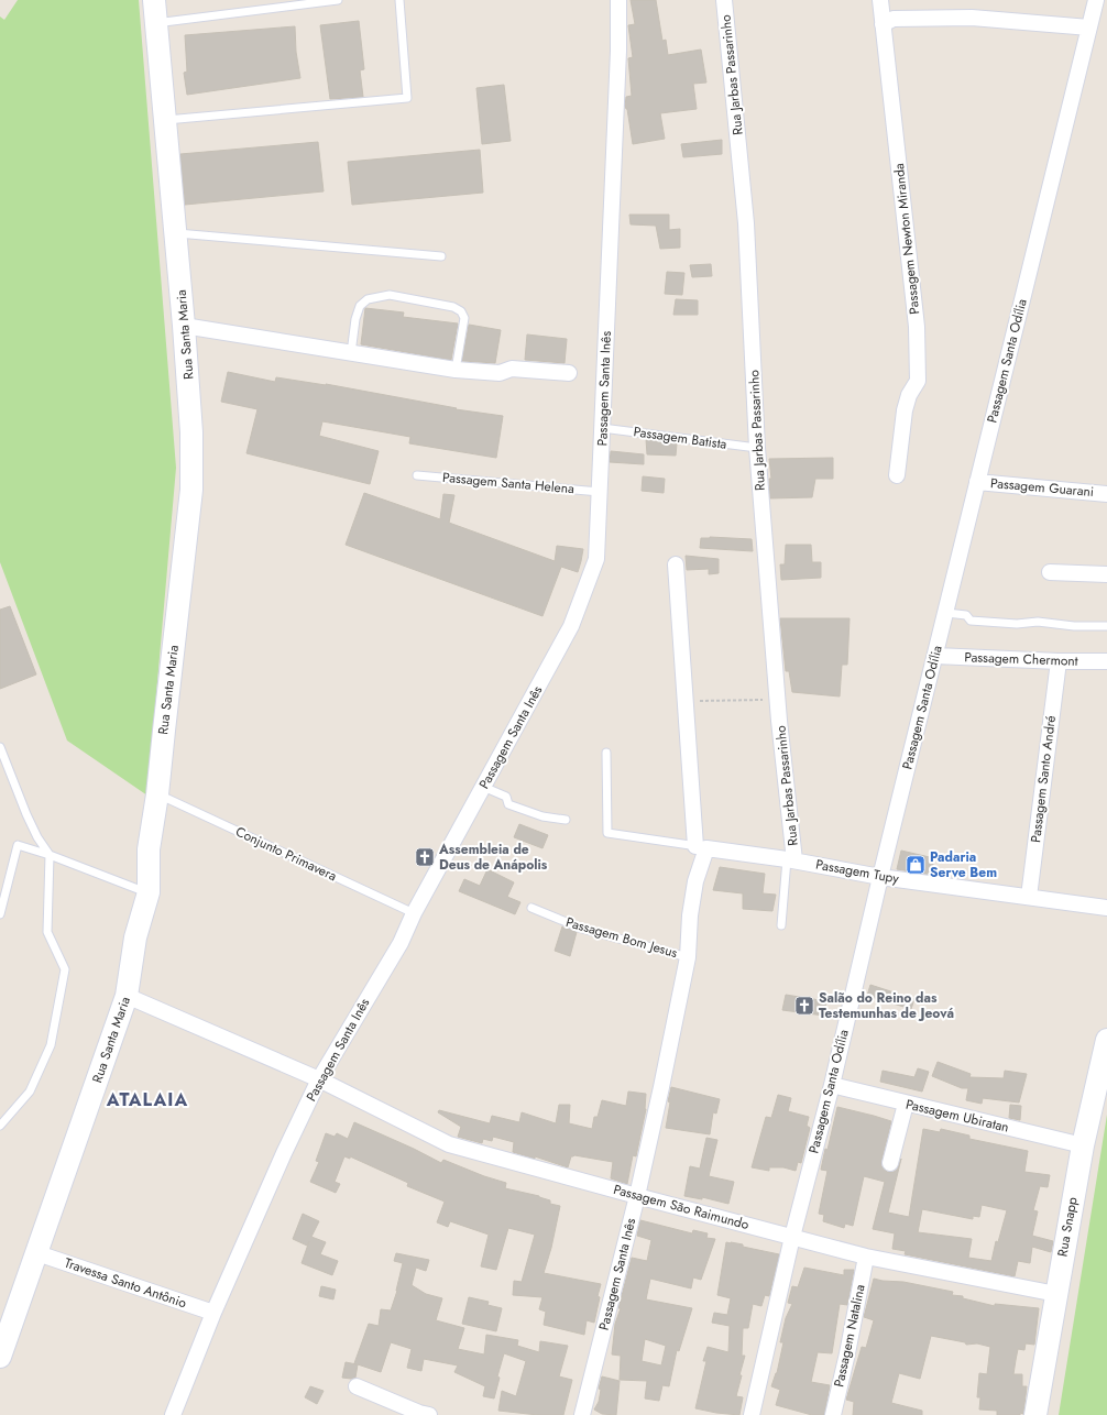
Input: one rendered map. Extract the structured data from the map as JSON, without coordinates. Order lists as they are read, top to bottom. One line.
{"streets":{"street":["Rua Jarbas Passarinho","Passagem Newton Miranda","Rua Santa Maria","Passagem Santa Odília","Passagem Santa Inês","Passagem Guarani","Passagem Chermont","Passagem Santo André","Passagem Tupy","Passagem Ubiratan","Passagem São Raimundo","Rua Snapp","Travessa Santo Antônio","Passagem Natalina"],"lane":["Passagem Batista","Passagem Santa Helena","Conjunto Primavera","Passagem Bom Jesus"]},"crossings":[["Rua Jarbas Passarinho","Passagem Batista"],["Rua Jarbas Passarinho","Passagem Tupy"],["Rua Santa Maria","Conjunto Primavera"],["Rua Santa Maria","Passagem São Raimundo"],["Rua Santa Maria","Travessa Santo Antônio"],["Passagem Santa Odília","Passagem Guarani"],["Passagem Santa Odília","Passagem Chermont"],["Passagem Santa Odília","Passagem Tupy"],["Passagem Santa Odília","Passagem Ubiratan"],["Passagem Santa Odília","Passagem São Raimundo"],["Passagem Santa Inês","Passagem Batista"],["Passagem Santa Inês","Passagem Santa Helena"],["Passagem Santa Inês","Conjunto Primavera"],["Passagem Santa Inês","Passagem Tupy"],["Passagem Santa Inês","Passagem Bom Jesus"],["Passagem Santa Inês","Passagem São Raimundo"],["Passagem Santa Inês","Travessa Santo Antônio"],["Passagem Chermont","Passagem Santo André"],["Passagem Santo André","Passagem Tupy"],["Passagem Ubiratan","Rua Snapp"],["Passagem São Raimundo","Rua Snapp"],["Passagem São Raimundo","Passagem Natalina"]],"districts":["ATALAIA"],"places":{"church":["Assembleia de Deus de Anápolis","Salão do Reino das Testemunhas de Jeová"],"shop":["Padaria Serve Bem"]}}
